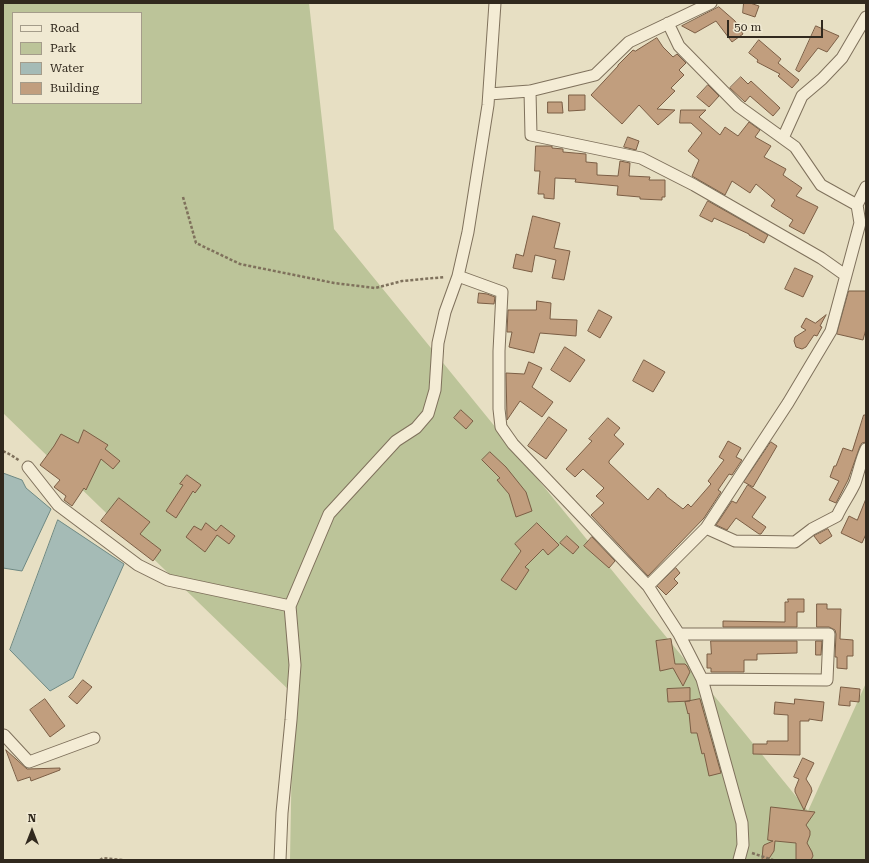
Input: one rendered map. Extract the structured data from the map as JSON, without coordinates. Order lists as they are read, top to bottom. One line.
{"legend":["Road","Park","Water","Building"],"scale_bar":"50 m","north":"top"}
